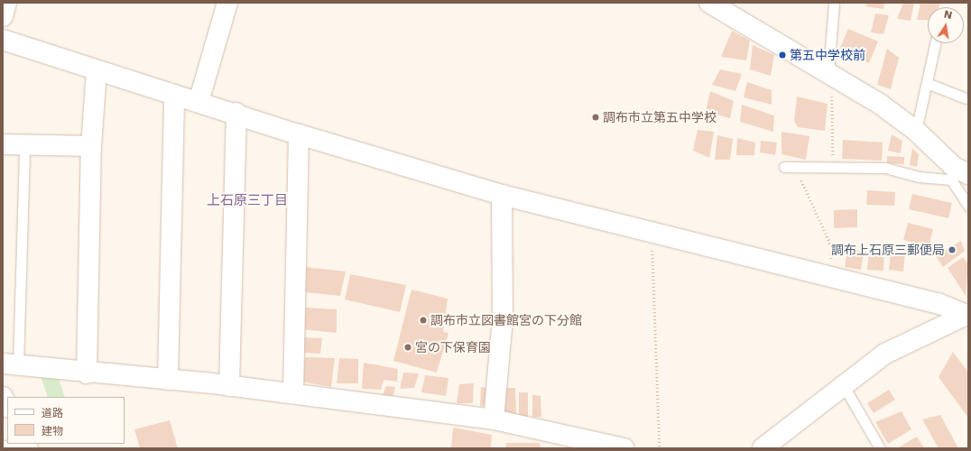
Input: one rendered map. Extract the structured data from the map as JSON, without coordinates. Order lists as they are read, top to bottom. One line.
{"districts":["上石原三丁目"],"places":["第五中学校前","調布市立第五中学校","調布上石原三郵便局","調布市立図書館宮の下分館","宮の下保育園"],"legend":["道路","建物"],"north":"top"}
